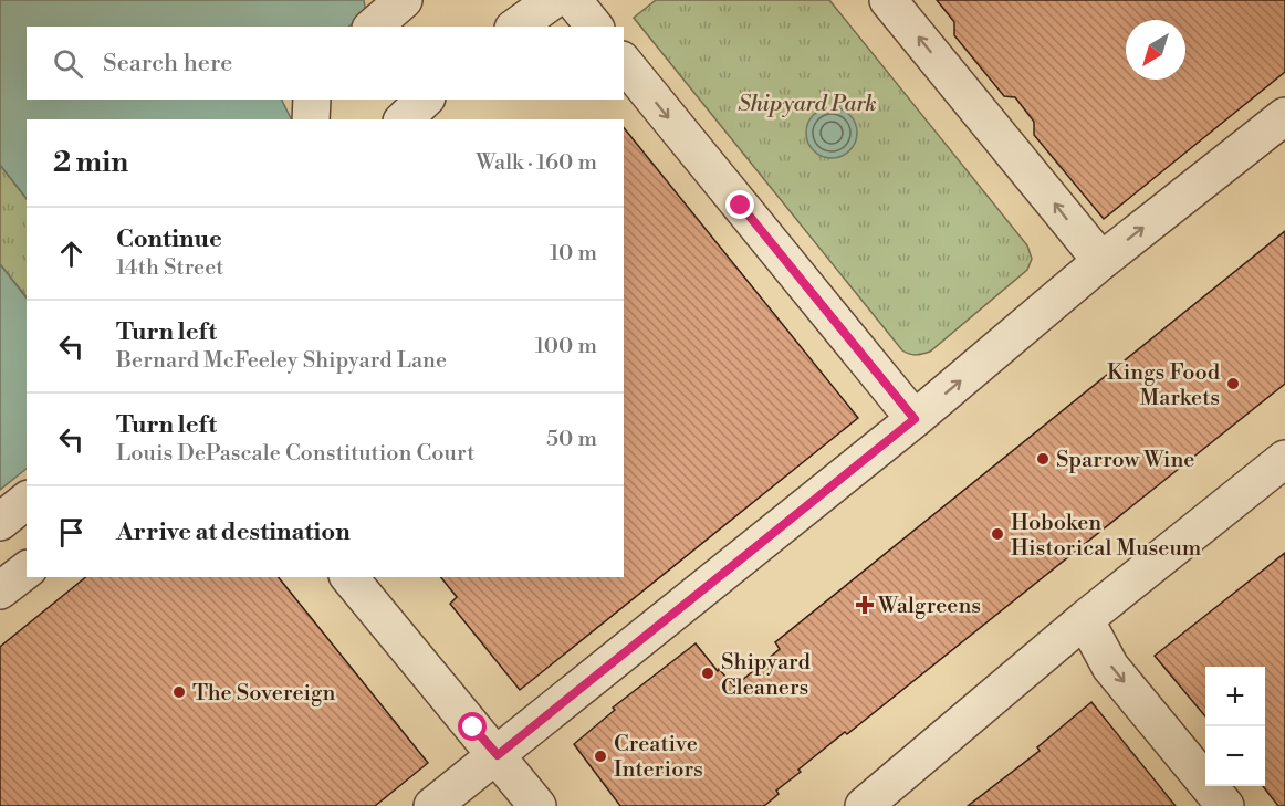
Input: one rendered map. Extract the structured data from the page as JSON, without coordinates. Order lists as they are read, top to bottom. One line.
{"parks":["Shipyard Park"],"places":{"other":["Kings Food Markets","Sparrow Wine","Hoboken Historical Museum","Shipyard Cleaners","The Sovereign","Creative Interiors"],"health":["Walgreens"]},"north":"bottom left","page":{"search":"Search here","heading":["2 min","Walk · 160 m"],"list":[["Continue","14th Street","10 m"],["Turn left","Bernard McFeeley Shipyard Lane","100 m"],["Turn left","Louis DePascale Constitution Court","50 m"],"Arrive at destination"],"map_buttons":["+","−"]}}
